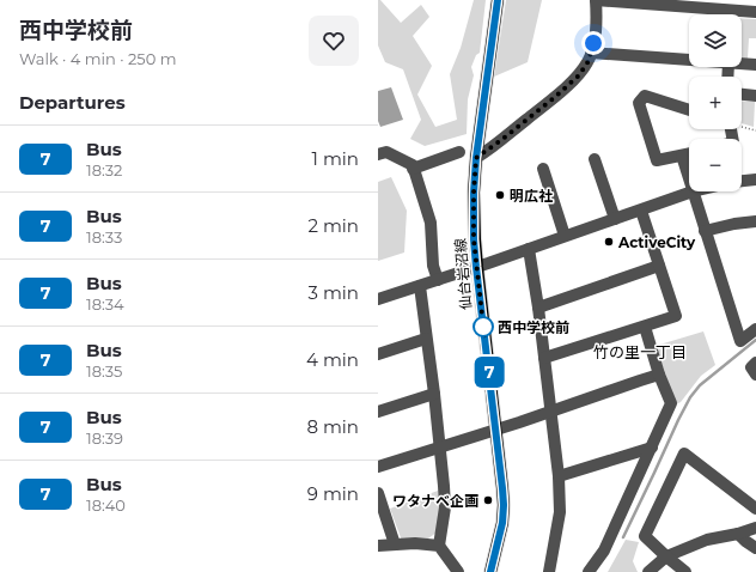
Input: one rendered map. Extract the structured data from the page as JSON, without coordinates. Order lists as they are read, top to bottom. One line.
{"streets":{"main road":["仙台岩沼線"]},"districts":["竹の里一丁目"],"places":["明広社","ActiveCity","西中学校前","ワタナベ企画"],"lines":["bus line 7"],"page":{"heading":[["西中学校前","Walk · 4 min · 250 m"],"Departures"],"on_map":"7","map_buttons":["+","−"],"list":[{"mark":"7","name":"Bus","note":"18:32","value":"1 min"},{"mark":"7","name":"Bus","note":"18:33","value":"2 min"},{"mark":"7","name":"Bus","note":"18:34","value":"3 min"},{"mark":"7","name":"Bus","note":"18:35","value":"4 min"},{"mark":"7","name":"Bus","note":"18:39","value":"8 min"},{"mark":"7","name":"Bus","note":"18:40","value":"9 min"}]}}
